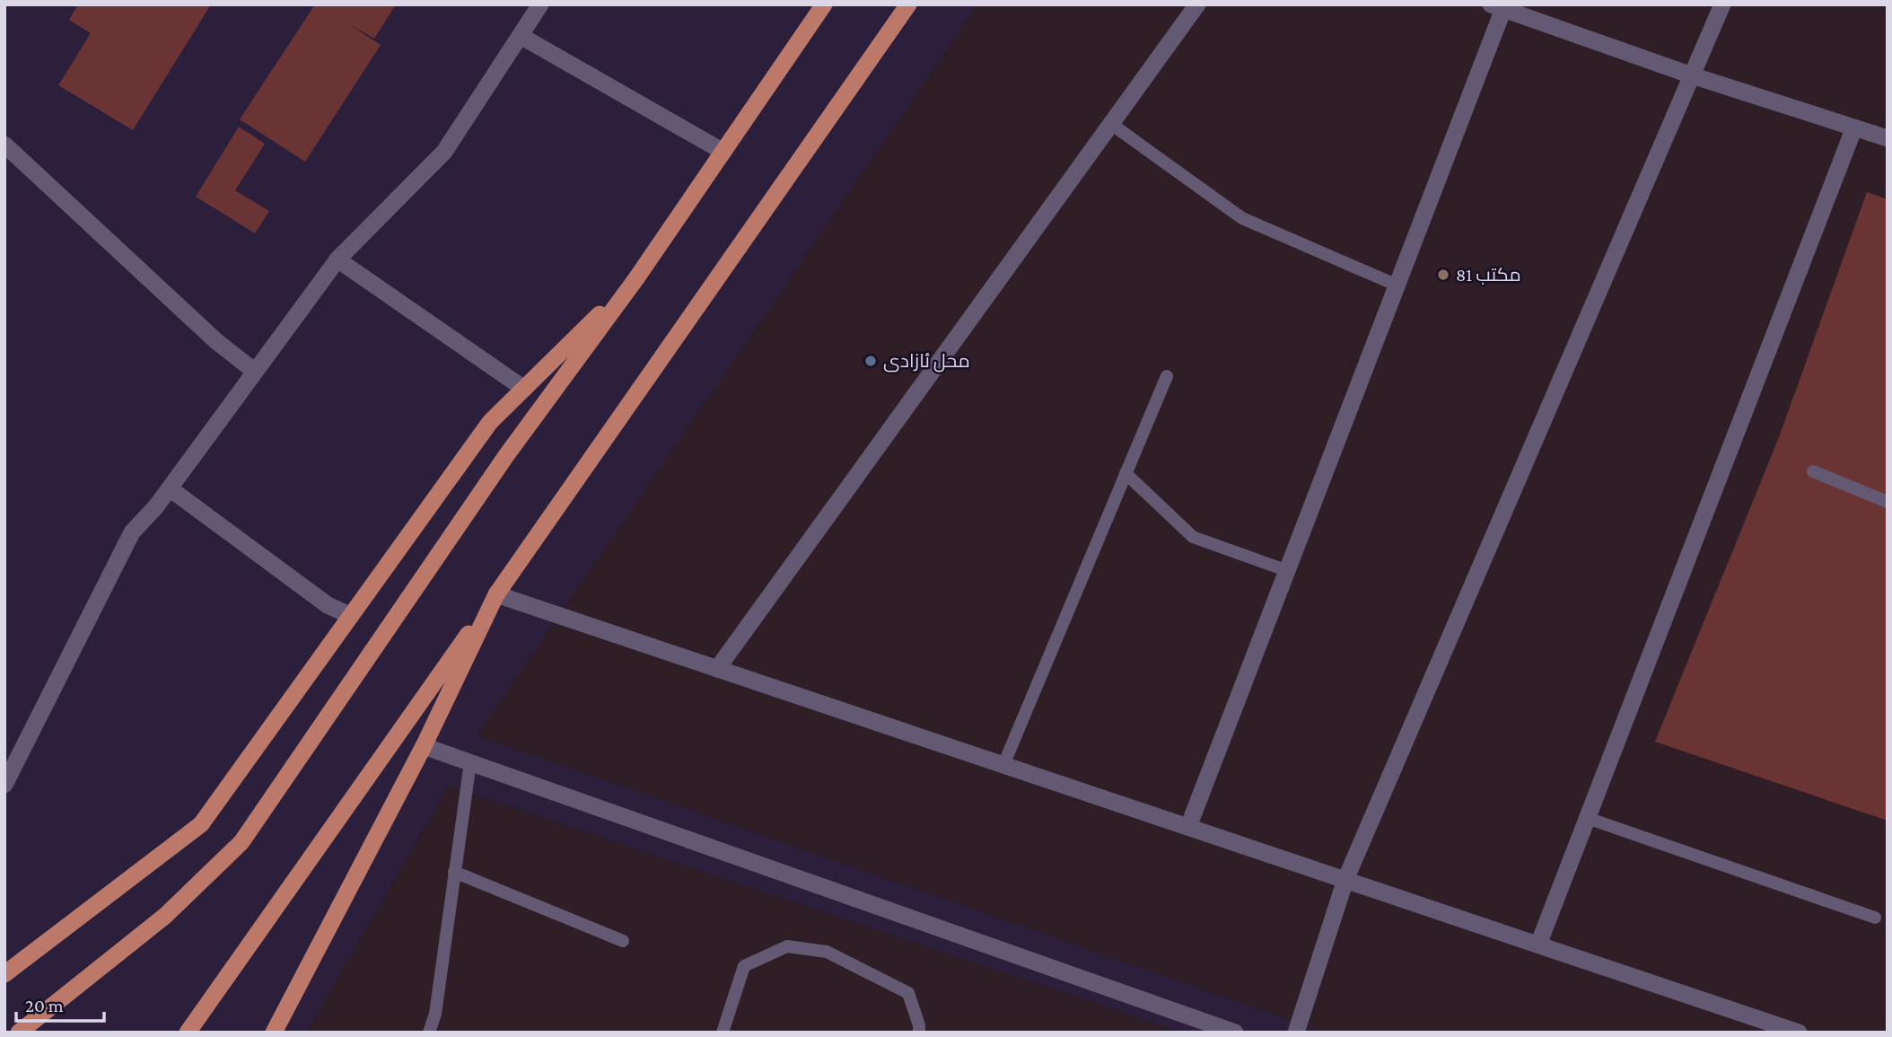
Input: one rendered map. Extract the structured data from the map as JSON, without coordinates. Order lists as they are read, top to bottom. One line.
{"places":["مكتب 81","محل ئازادى"],"scale_bar":"20 m"}
